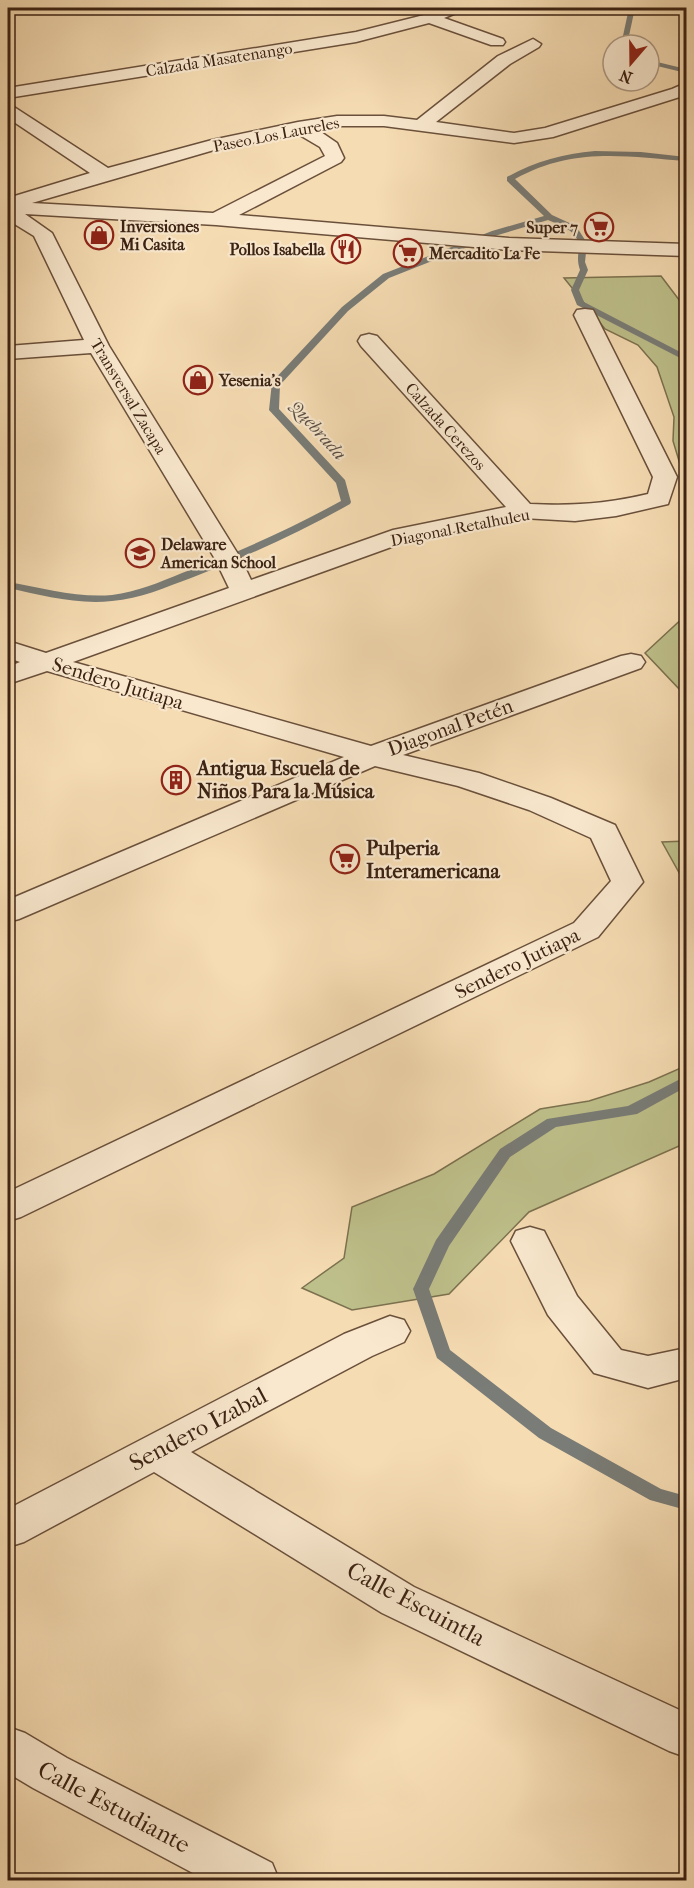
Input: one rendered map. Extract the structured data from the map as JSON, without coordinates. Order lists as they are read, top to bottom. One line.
{"streets":{"street":["Calzada Masatenango","Paseo Los Laureles","Transversal Zacapa","Calzada Cerezos","Diagonal Retalhuleu","Sendero Jutiapa","Diagonal Petén","Sendero Izabal","Calle Escuintla","Calle Estudiante"]},"crossings":[["Transversal Zacapa","Diagonal Retalhuleu"],["Calzada Cerezos","Diagonal Retalhuleu"],["Diagonal Retalhuleu","Sendero Jutiapa"],["Sendero Jutiapa","Diagonal Petén"],["Sendero Izabal","Calle Escuintla"]],"water":["Quebrada"],"places":{"supermarket":["Super 7","Mercadito La Fe","Pulperia Interamericana"],"shop":["Inversiones Mi Casita","Yesenia's"],"restaurant":["Pollos Isabella"],"school or university":["Delaware American School"],"building":["Antigua Escuela de Niños Para la Música"]},"north":"bottom"}
